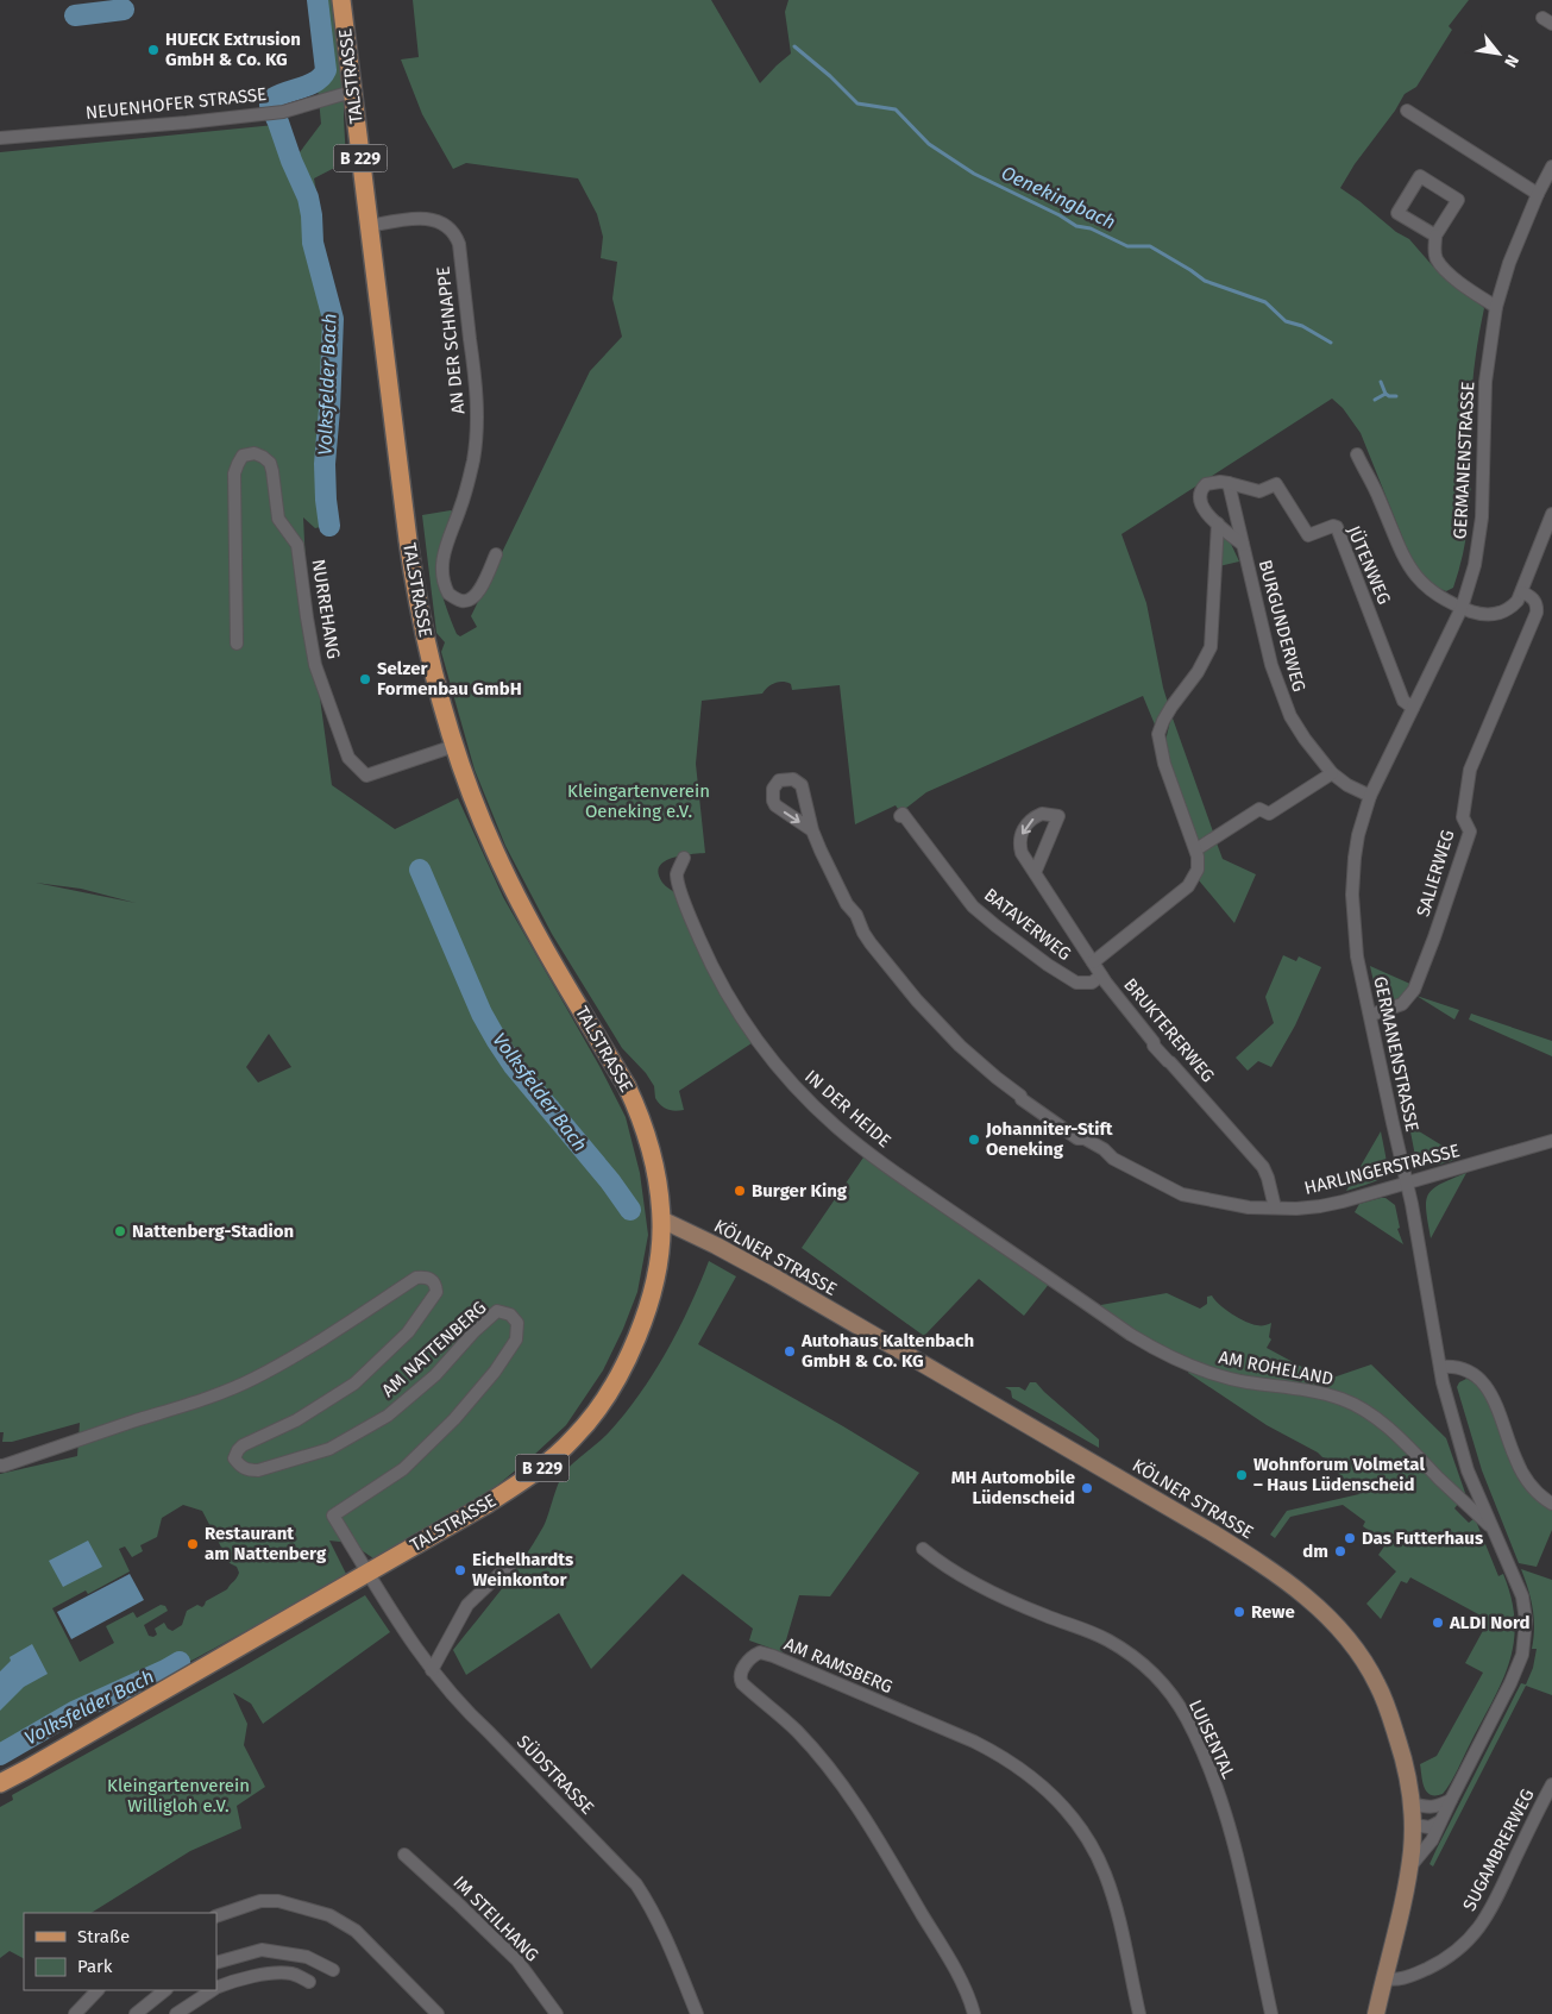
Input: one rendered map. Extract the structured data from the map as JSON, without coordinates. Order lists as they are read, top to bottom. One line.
{"streets":{"main road":["TALSTRASSE","B 229","KÖLNER STRASSE"],"street":["NEUENHOFER STRASSE","AN DER SCHNAPPE","GERMANENSTRASSE","JÜTENWEG","NURREHANG","BURGUNDERWEG","SALIERWEG","BATAVERWEG","BRUKTERERWEG","IN DER HEIDE","HARLINGERSTRASSE","AM NATTENBERG","AM ROHELAND","AM RAMSBERG","LUISENTAL","SÜDSTRASSE","SUGAMBRERWEG","IM STEILHANG"]},"crossings":[["TALSTRASSE","NEUENHOFER STRASSE"],["TALSTRASSE","AN DER SCHNAPPE"],["TALSTRASSE","NURREHANG"],["TALSTRASSE","KÖLNER STRASSE"],["TALSTRASSE","AM NATTENBERG"],["TALSTRASSE","SÜDSTRASSE"],["GERMANENSTRASSE","JÜTENWEG"],["GERMANENSTRASSE","BURGUNDERWEG"],["GERMANENSTRASSE","SALIERWEG"],["GERMANENSTRASSE","HARLINGERSTRASSE"],["GERMANENSTRASSE","KÖLNER STRASSE"],["GERMANENSTRASSE","AM ROHELAND"],["JÜTENWEG","BURGUNDERWEG"],["BATAVERWEG","BRUKTERERWEG"],["BRUKTERERWEG","HARLINGERSTRASSE"],["IN DER HEIDE","AM ROHELAND"],["KÖLNER STRASSE","SUGAMBRERWEG"],["AM NATTENBERG","SÜDSTRASSE"]],"water":["Oenekingbach","Volksfelder Bach"],"parks":["Kleingartenverein Oeneking e.V.","Kleingartenverein Willigloh e.V."],"places":["HUECK Extrusion GmbH & Co. KG","Selzer Formenbau GmbH","Johanniter-Stift Oeneking","Burger King","Nattenberg-Stadion","Autohaus Kaltenbach GmbH & Co. KG","Wohnforum Volmetal – Haus Lüdenscheid","MH Automobile Lüdenscheid","Das Futterhaus","Restaurant am Nattenberg","dm","Eichelhardts Weinkontor","Rewe","ALDI Nord"],"legend":["Straße","Park"],"north":"bottom right"}
